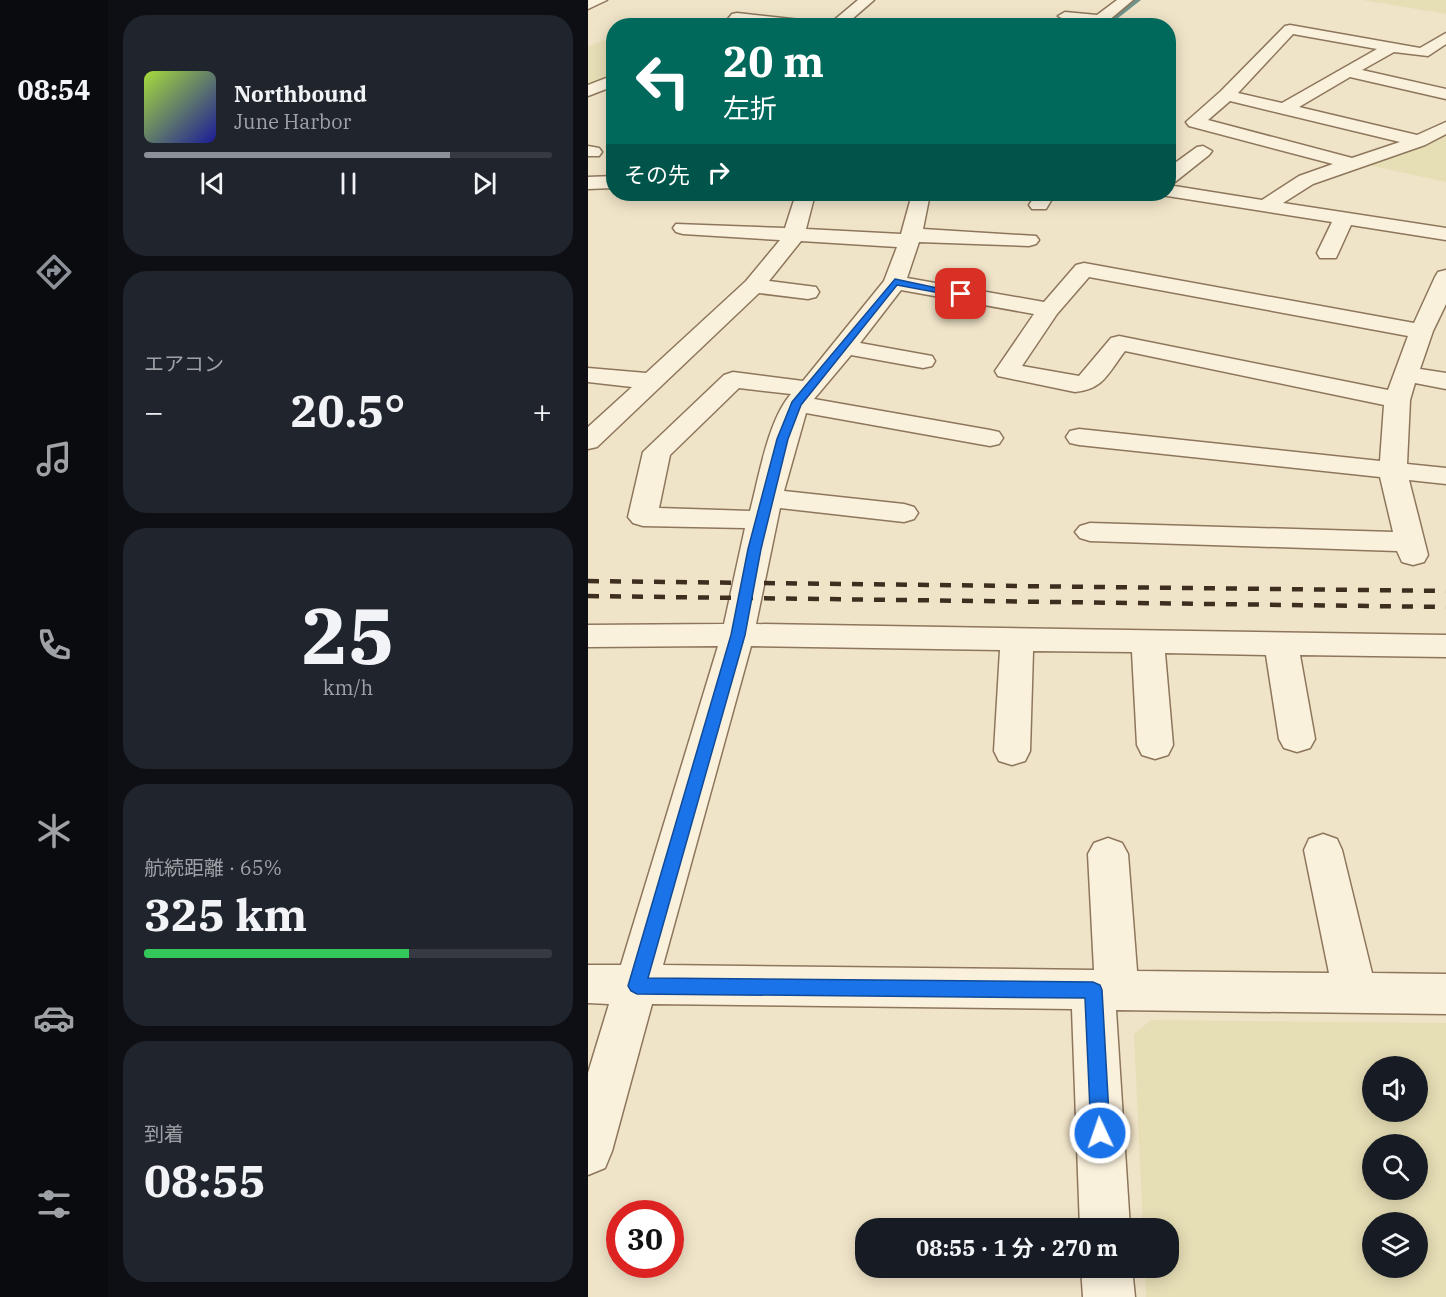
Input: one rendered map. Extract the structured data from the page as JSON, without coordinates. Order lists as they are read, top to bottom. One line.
{"page":{"tabs":"08:54","turn":["20 m","左折"],"song":["Northbound","June Harbor"],"then":"その先","tile":["エアコン",["25","km/h"],["航続距離 · 65%","325 km"],["到着","08:55"]],"heat":["−","20.5°","+"],"limit":"30","trip":"08:55 · 1 分 · 270 m"}}
